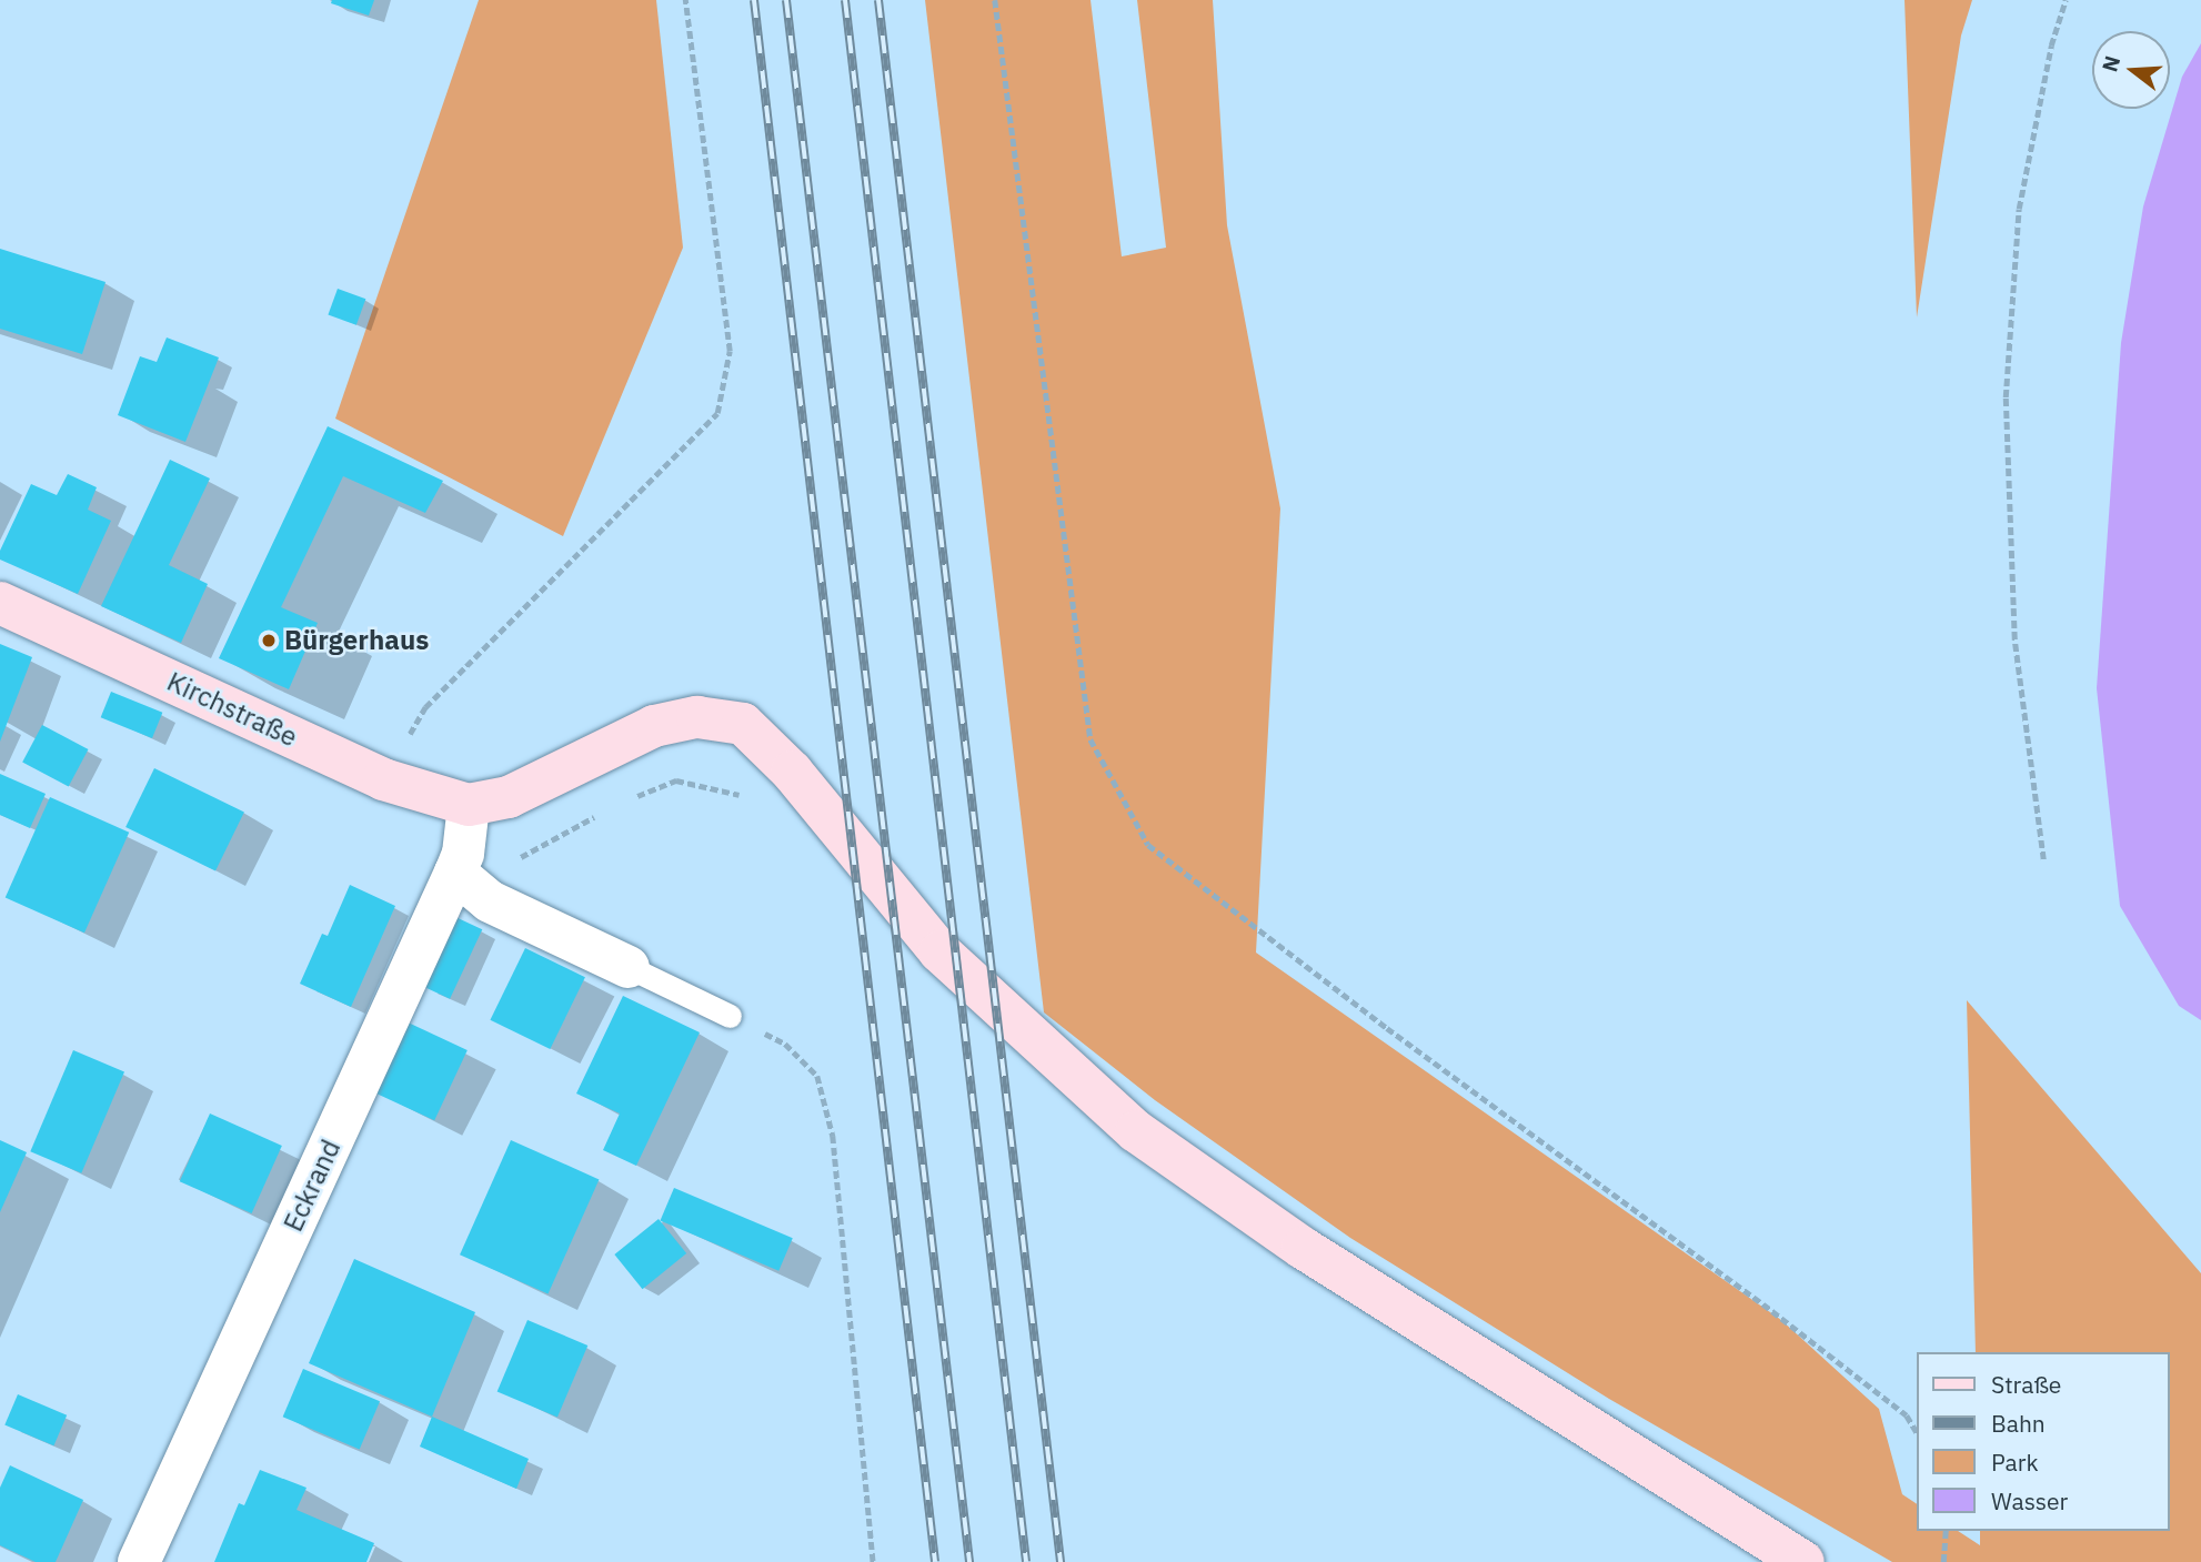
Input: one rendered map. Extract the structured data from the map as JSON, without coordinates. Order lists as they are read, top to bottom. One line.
{"streets":{"street":["Kirchstraße","Eckrand"]},"crossings":[["Kirchstraße","Eckrand"]],"places":["Bürgerhaus"],"legend":["Straße","Bahn","Park","Wasser"],"north":"left"}
